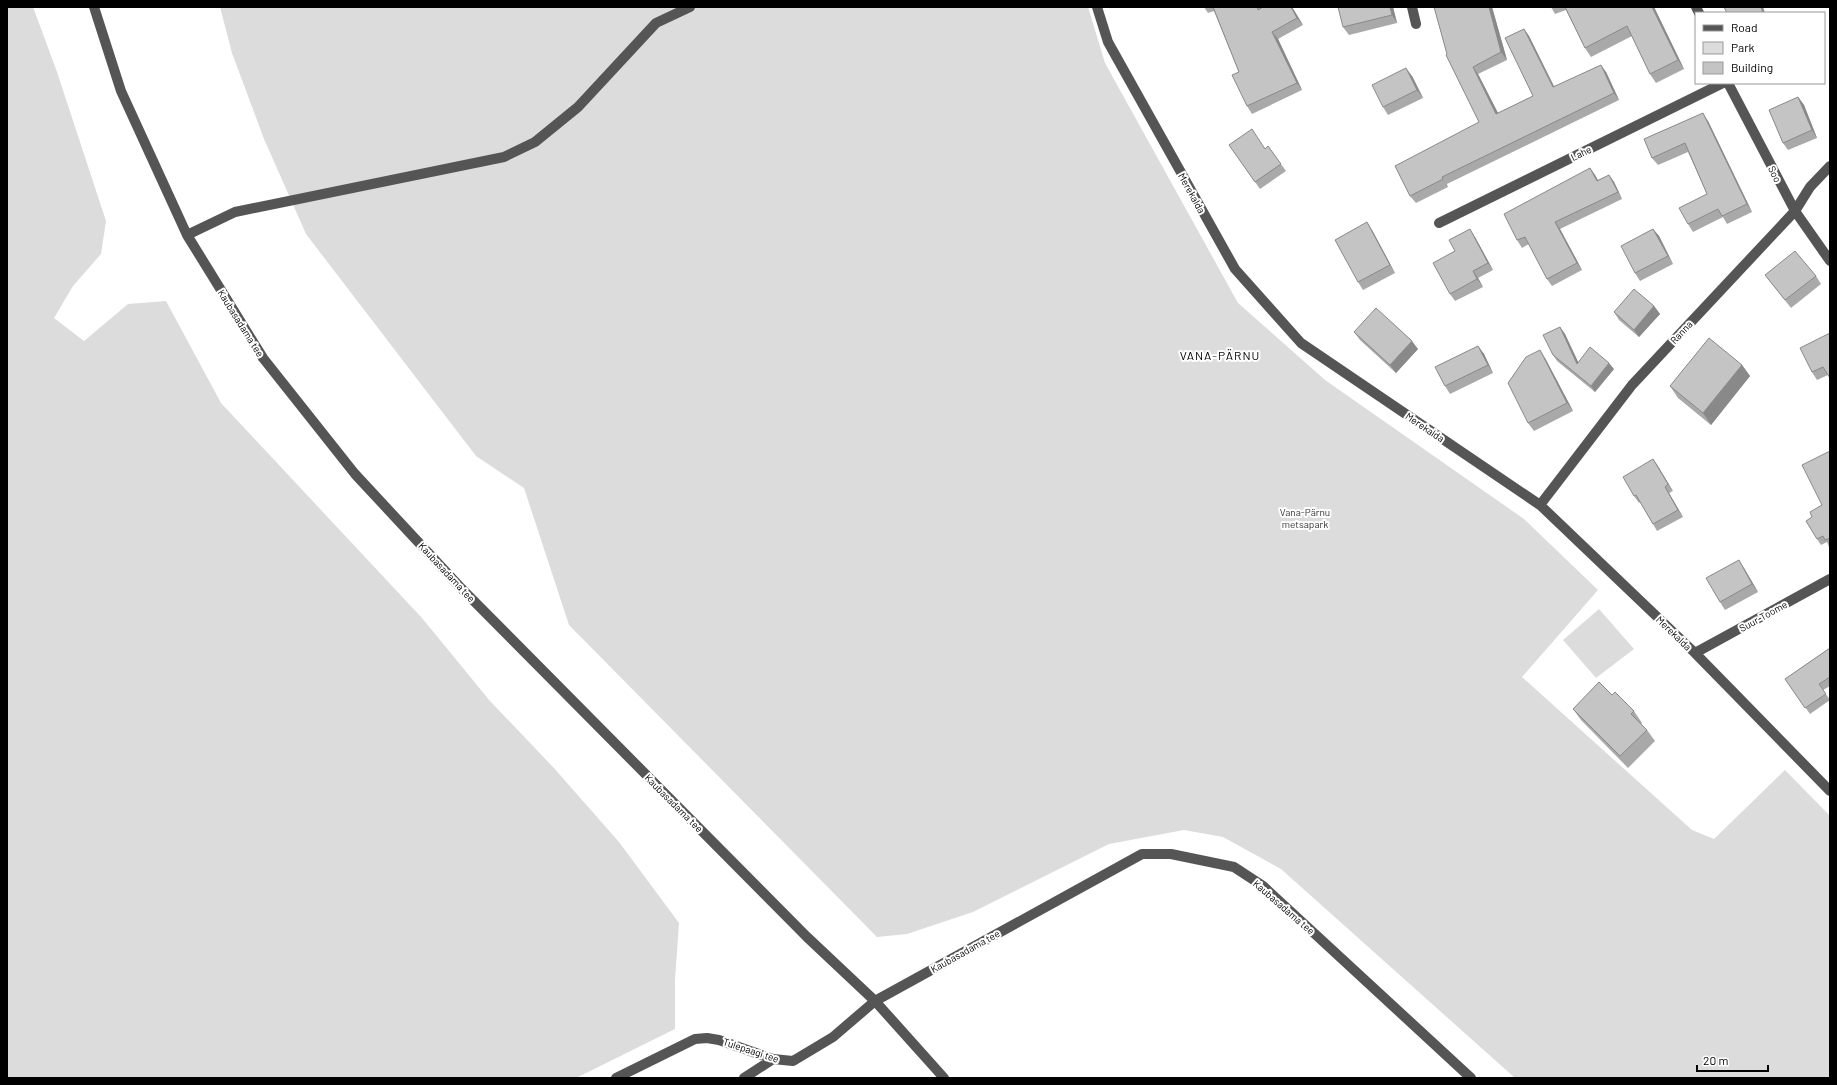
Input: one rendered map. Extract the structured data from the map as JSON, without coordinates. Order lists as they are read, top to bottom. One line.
{"streets":{"street":["Lahe","Soo","Merekalda","Kaubasadama tee","Ranna","Suur-Toome","Tulepaagi tee"]},"crossings":[["Soo","Ranna"],["Merekalda","Ranna"],["Merekalda","Suur-Toome"],["Kaubasadama tee","Tulepaagi tee"]],"districts":["VANA-PÄRNU"],"parks":["Vana-Pärnu metsapark"],"legend":["Road","Park","Building"],"scale_bar":"20 m"}
